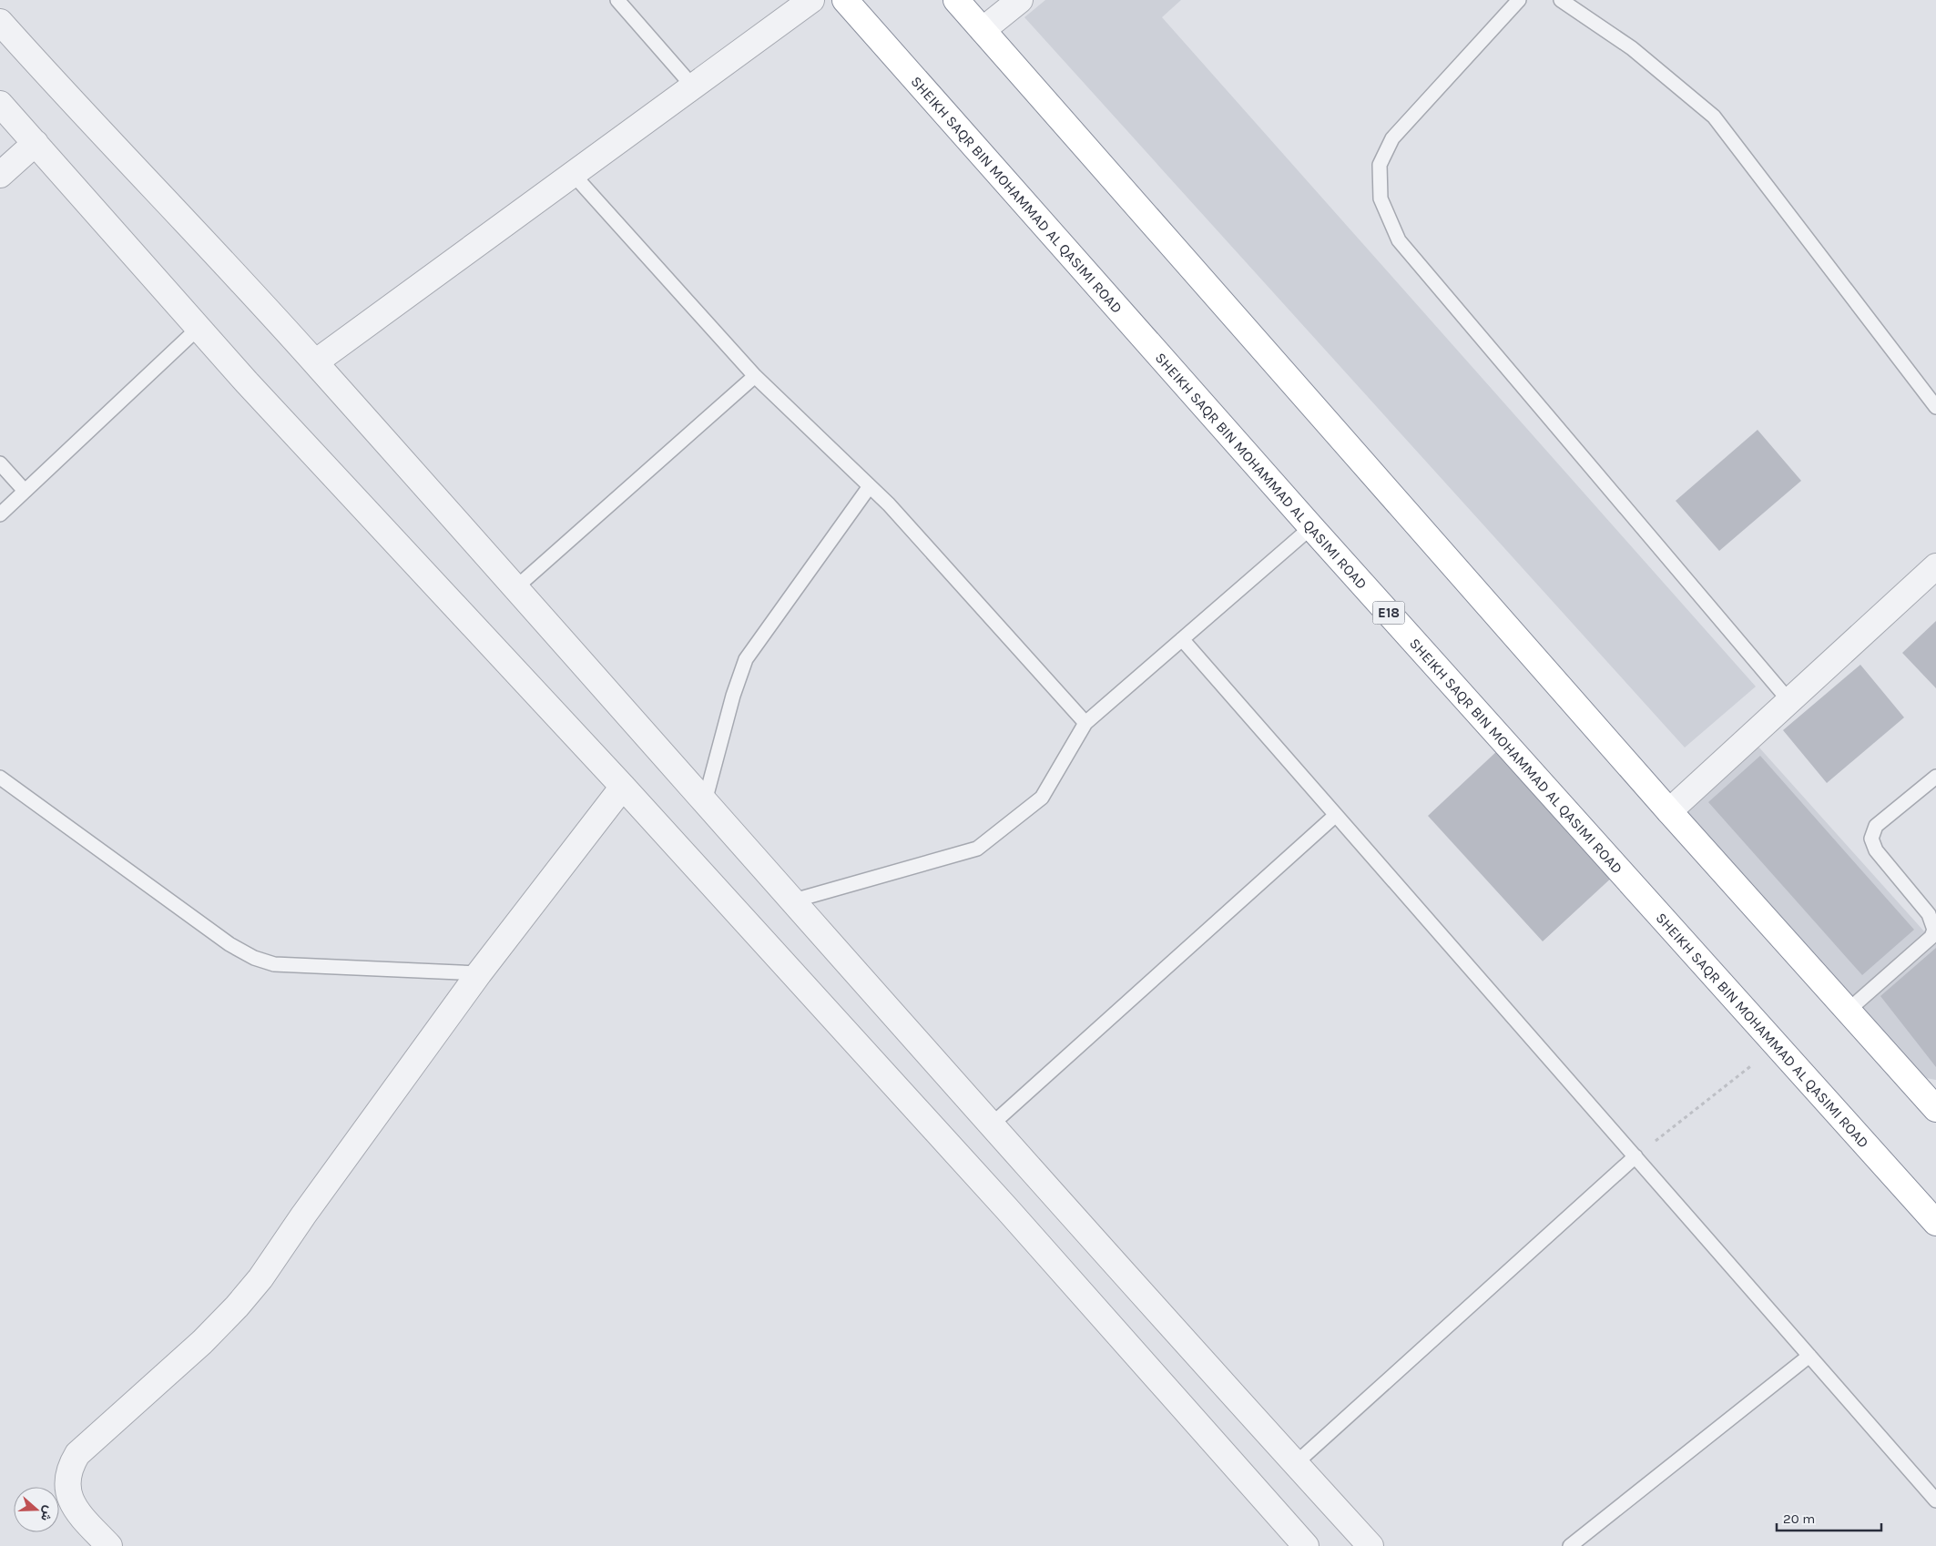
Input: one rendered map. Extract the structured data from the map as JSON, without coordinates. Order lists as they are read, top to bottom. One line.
{"streets":{"highway":["SHEIKH SAQR BIN MOHAMMAD AL QASIMI ROAD","E18"]},"scale_bar":"20 m","north":"right"}
